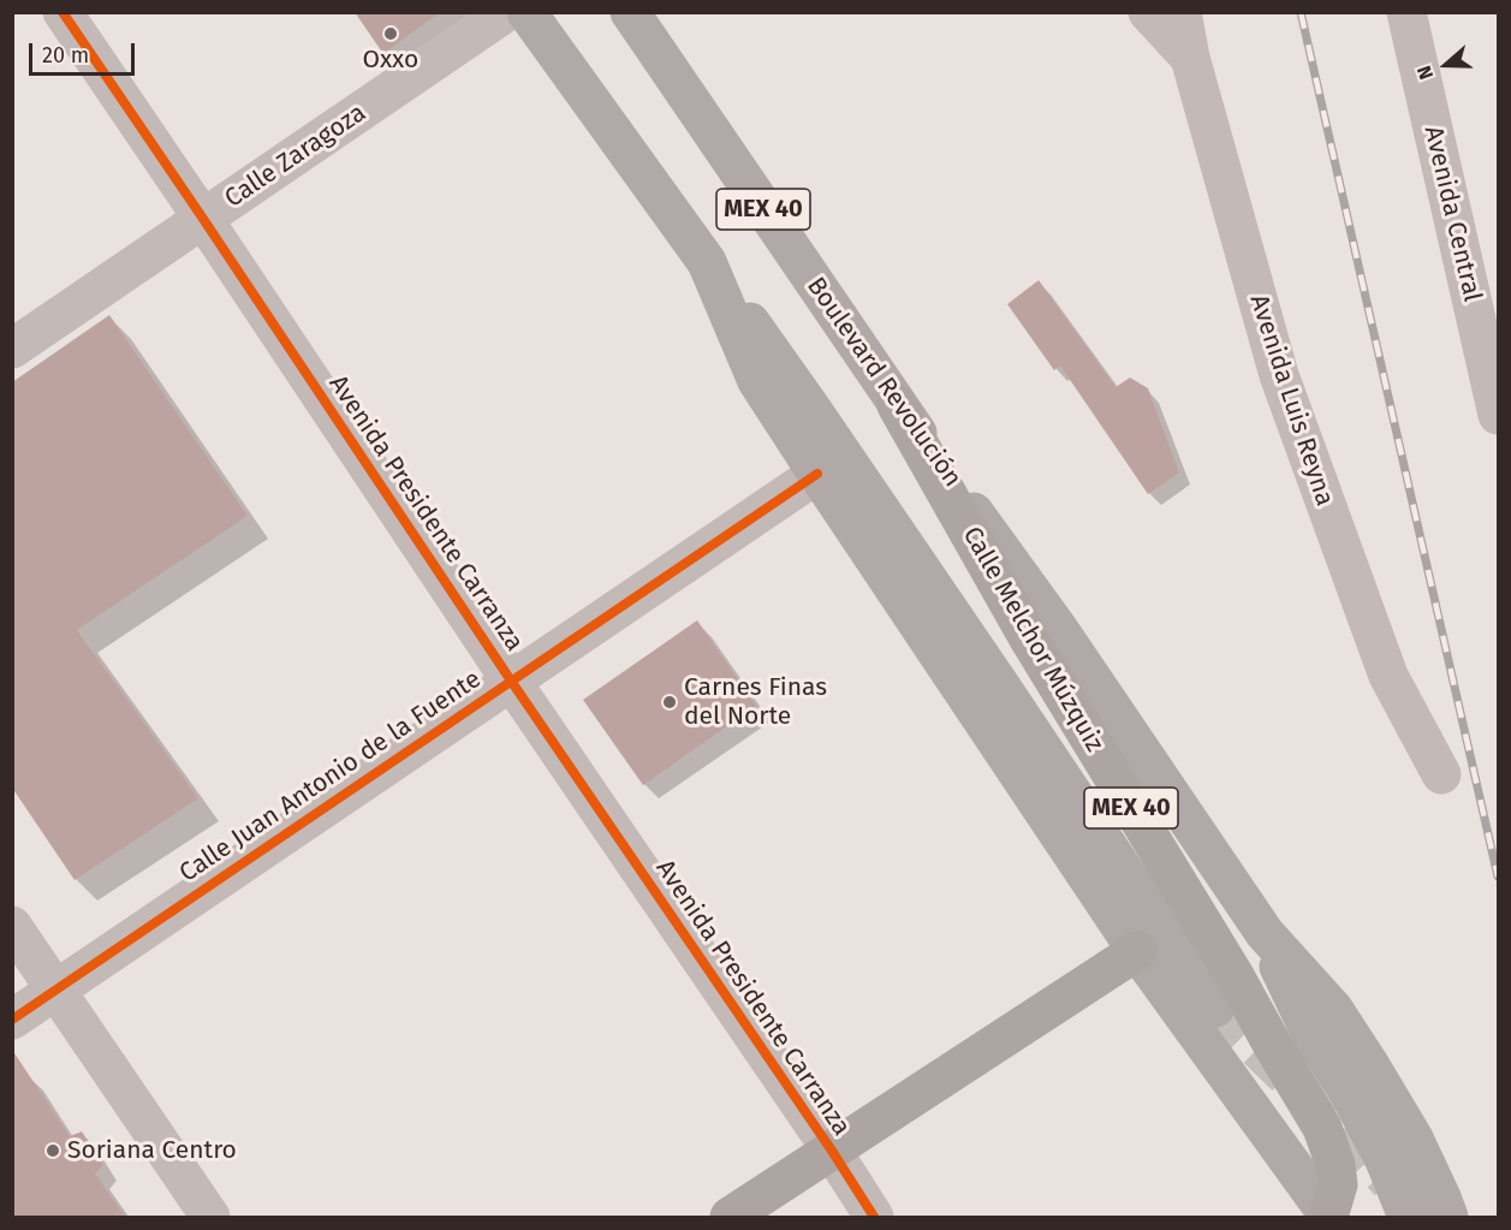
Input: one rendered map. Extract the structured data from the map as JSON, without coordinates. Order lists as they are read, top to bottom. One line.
{"streets":{"highway":["MEX 40","Calle Melchor Múzquiz"],"main road":["Boulevard Revolución"],"street":["Calle Zaragoza","Avenida Central","Avenida Luis Reyna","Avenida Presidente Carranza","Calle Juan Antonio de la Fuente"]},"crossings":[["Calle Zaragoza","Avenida Presidente Carranza"],["MEX 40","Calle Melchor Múzquiz"],["MEX 40","Calle Juan Antonio de la Fuente"],["Boulevard Revolución","Calle Melchor Múzquiz"],["Avenida Presidente Carranza","Calle Juan Antonio de la Fuente"]],"places":["Oxxo","Carnes Finas del Norte","Soriana Centro"],"scale_bar":"20 m","north":"left"}
